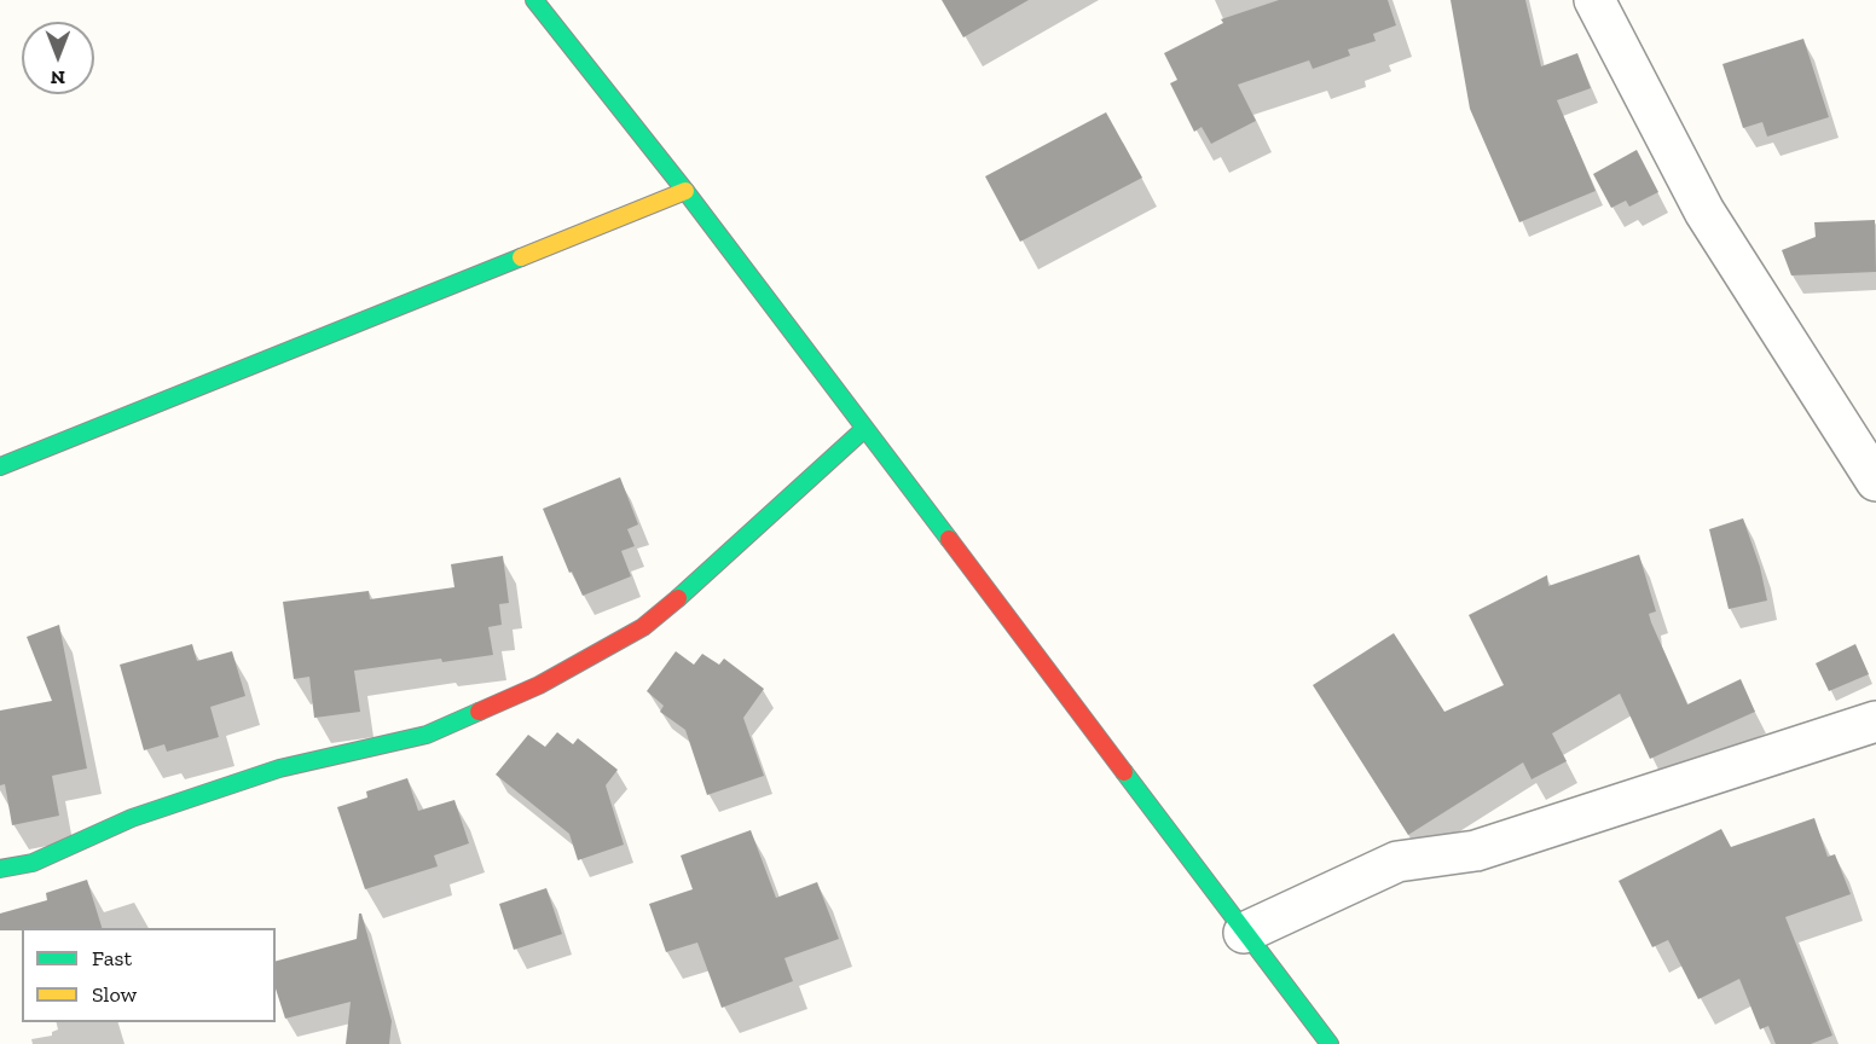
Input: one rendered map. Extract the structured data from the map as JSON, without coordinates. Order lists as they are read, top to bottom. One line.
{"legend":["Fast","Slow"],"north":"bottom"}
